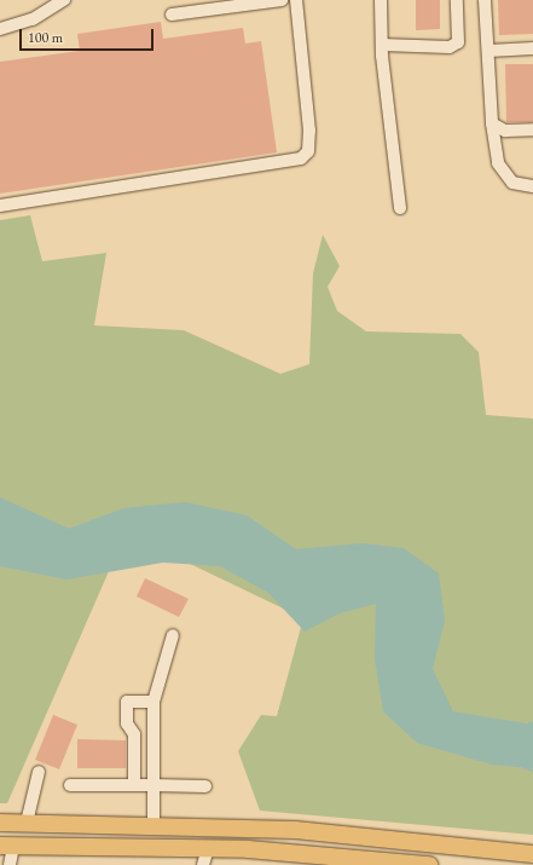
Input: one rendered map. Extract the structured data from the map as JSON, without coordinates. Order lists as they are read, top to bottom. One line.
{"scale_bar":"100 m"}
